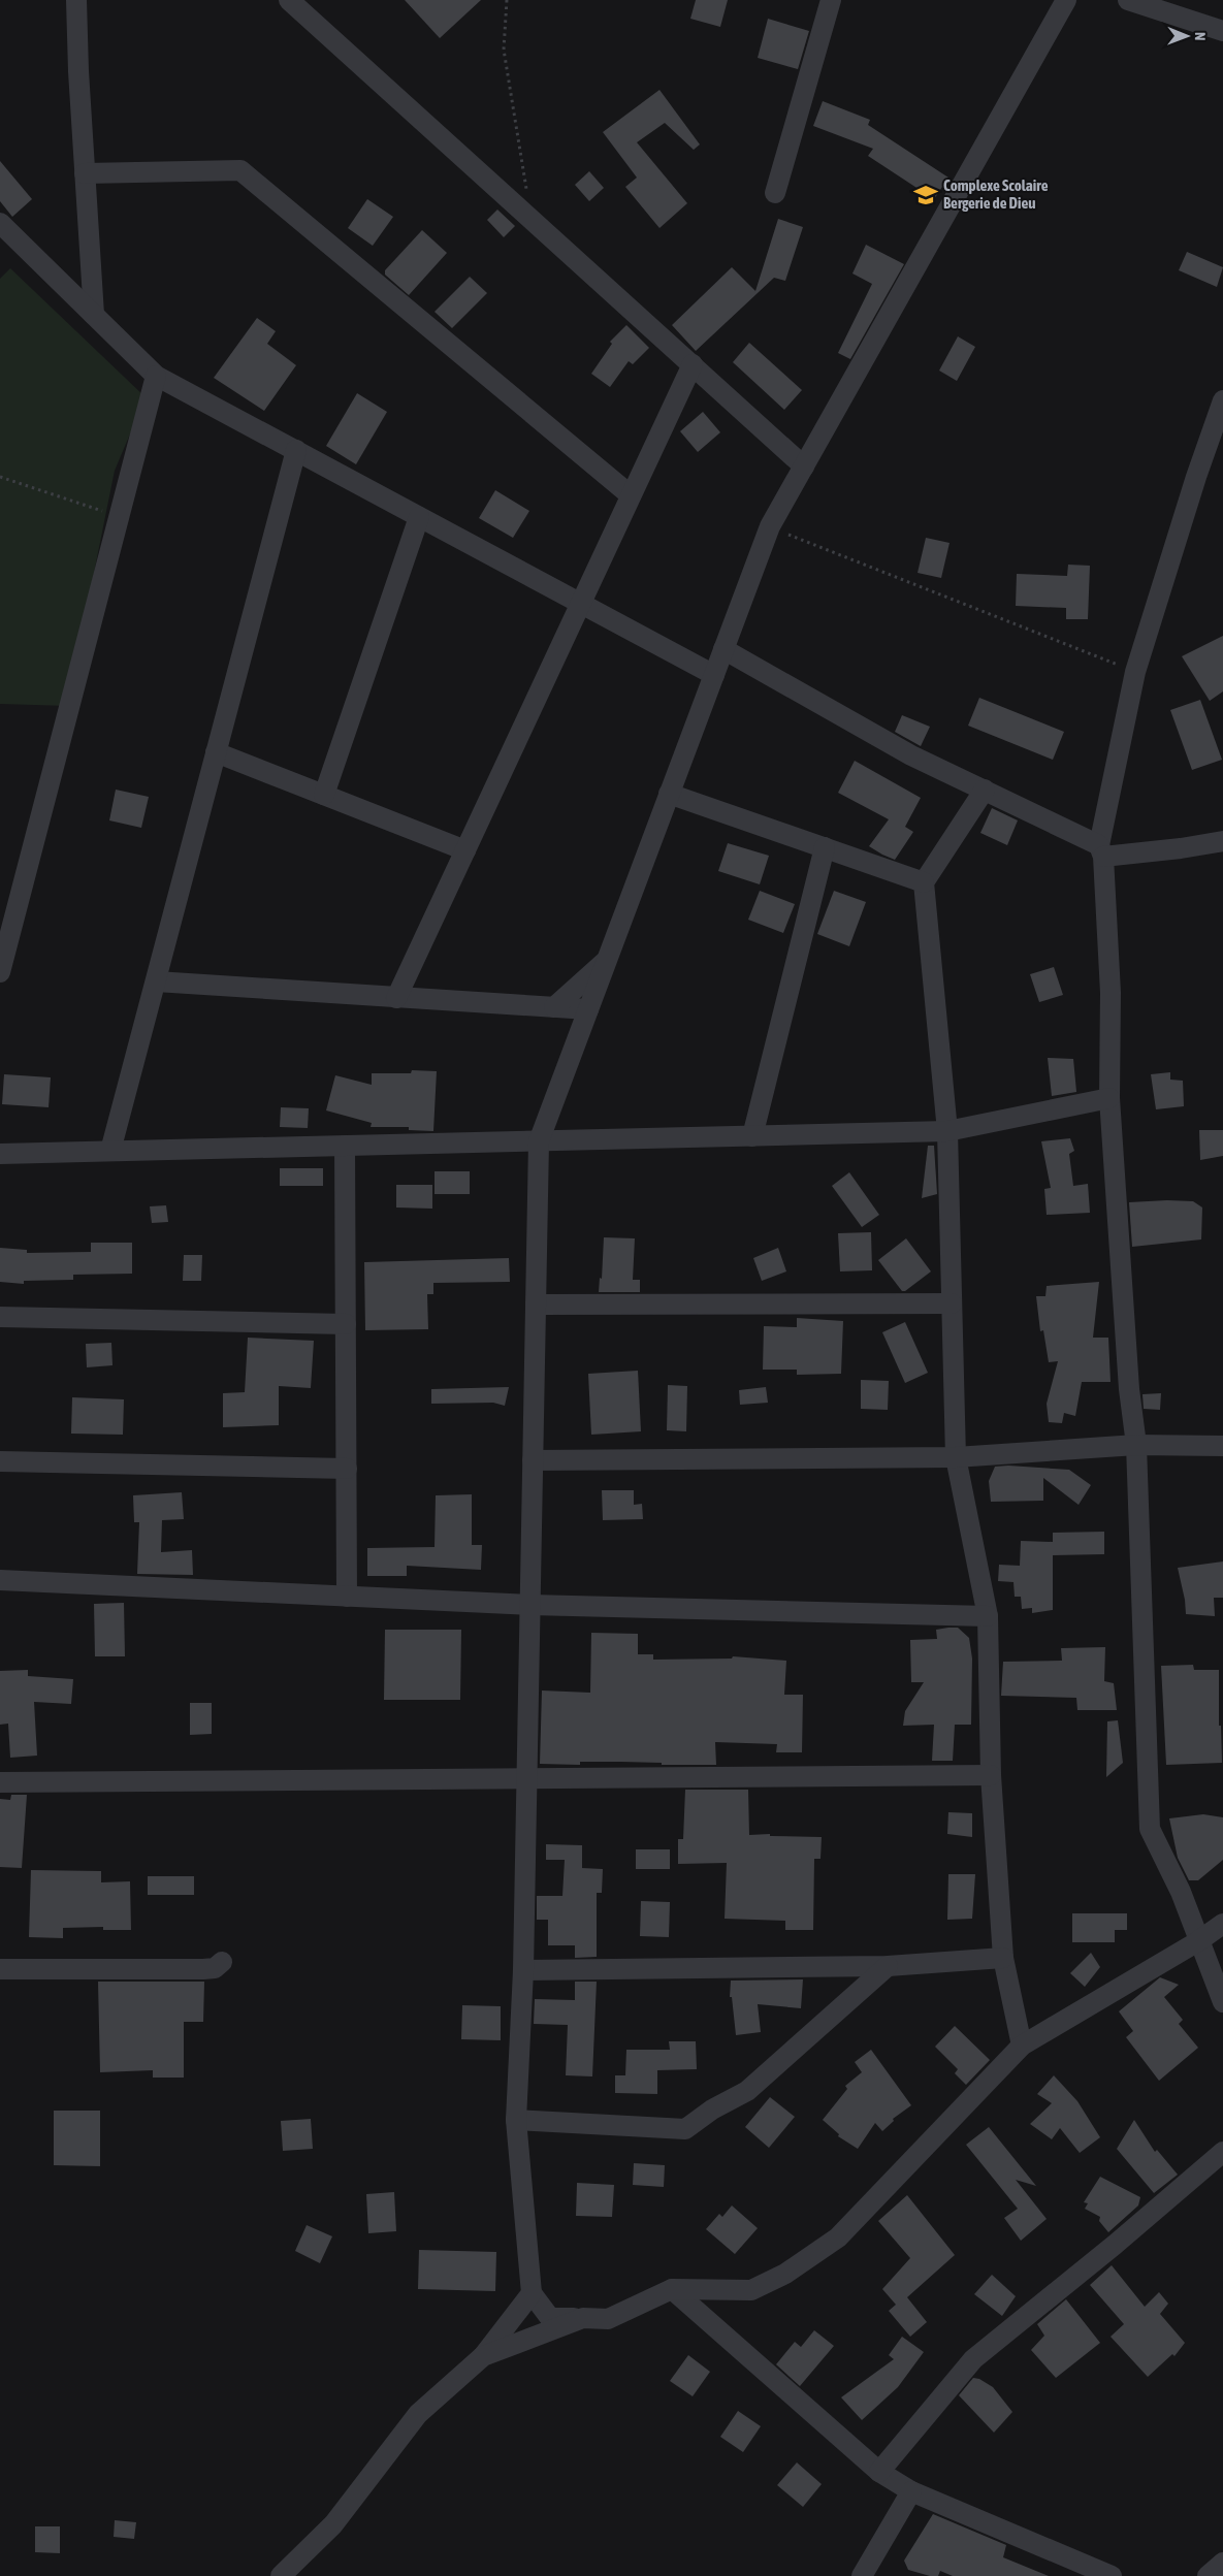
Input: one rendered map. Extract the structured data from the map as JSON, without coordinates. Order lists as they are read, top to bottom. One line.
{"places":{"school or university":["Complexe Scolaire Bergerie de Dieu"]},"north":"right"}
